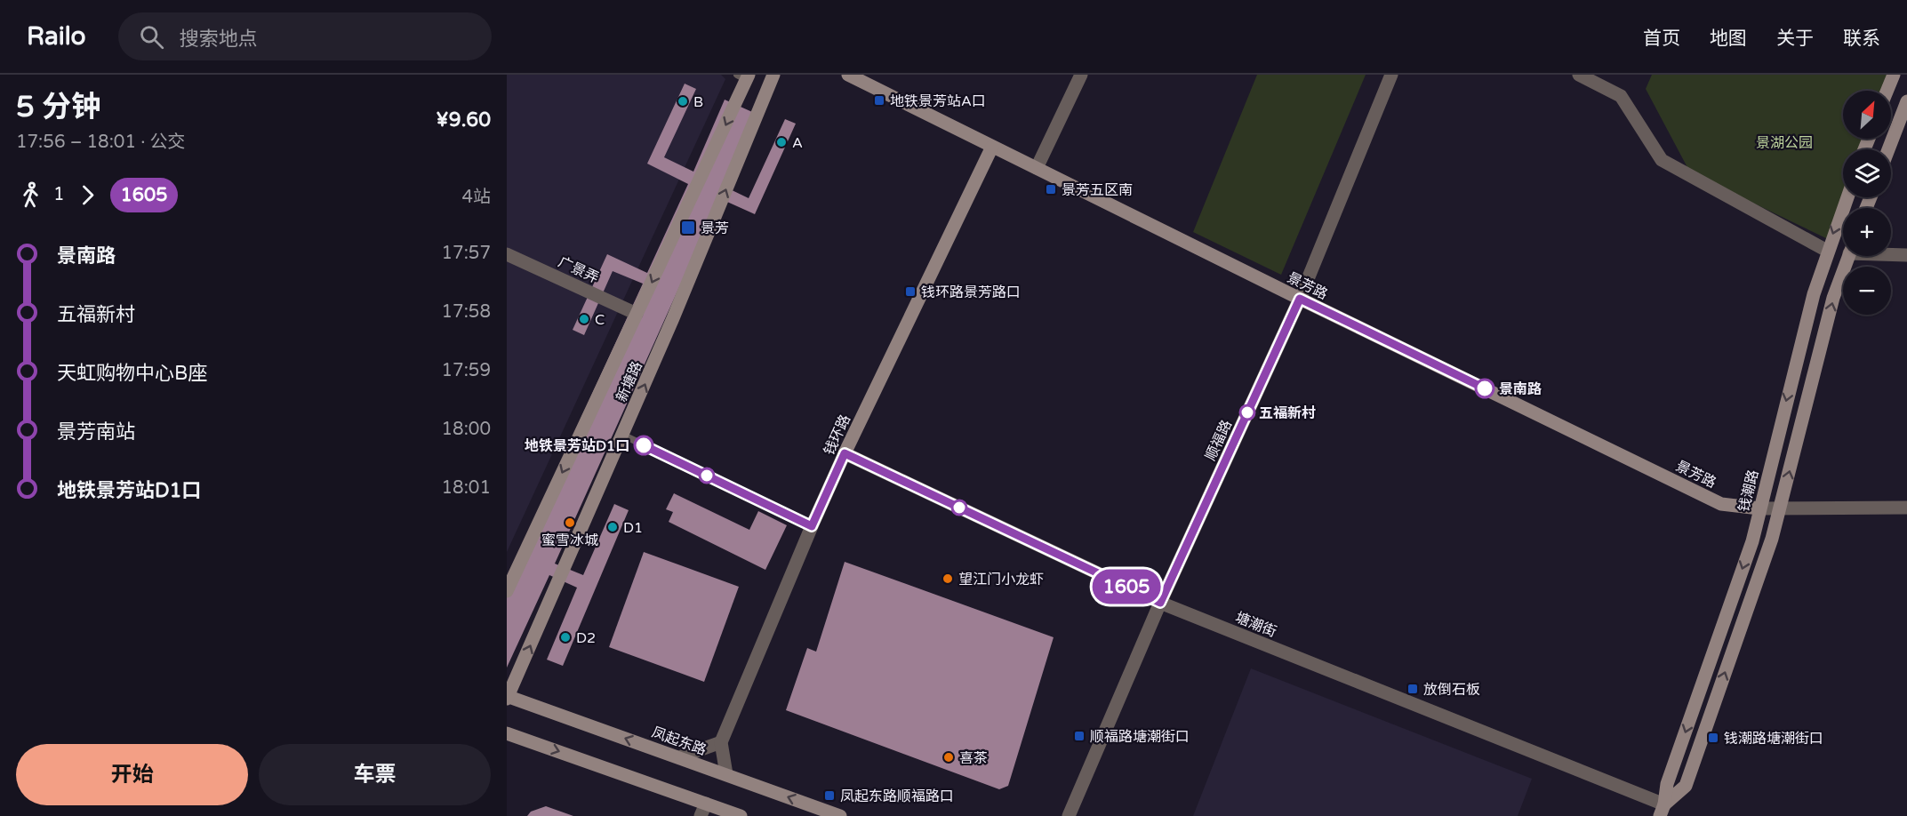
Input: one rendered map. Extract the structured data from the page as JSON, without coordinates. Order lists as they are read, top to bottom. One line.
{"streets":{"main road":["景芳路","新塘路","钱环路","钱潮路","凤起东路"],"street":["广景弄","顺福路","塘潮街"]},"crossings":[["广景弄","新塘路"],["景芳路","钱环路"],["景芳路","顺福路"],["景芳路","钱潮路"],["新塘路","凤起东路"],["钱环路","塘潮街"],["顺福路","塘潮街"],["钱潮路","塘潮街"]],"parks":["景湖公园"],"places":{"transit":["地铁景芳站A口","景芳五区南","景芳","钱环路景芳路口","放倒石板","顺福路塘潮街口","钱潮路塘潮街口","凤起东路顺福路口"],"other":["B","A","C","景南路","五福新村","地铁景芳站D1口","蜜雪冰城","D1","望江门小龙虾","D2","喜茶"]},"lines":["bus line 1605"],"north":"top right","page":{"header":"Railo","search":"搜索地点","nav":["首页","地图","关于","联系"],"heading":["5 分钟","17:56 – 18:01 · 公交","¥9.60"],"on_map":"1605","map_buttons":["+","−"],"legs":["1","1605","4站"],"list":[{"name":"景南路","value":"17:57"},{"name":"五福新村","value":"17:58"},{"name":"天虹购物中心B座","value":"17:59"},{"name":"景芳南站","value":"18:00"},{"name":"地铁景芳站D1口","value":"18:01"}],"buttons":["开始","车票"]}}
